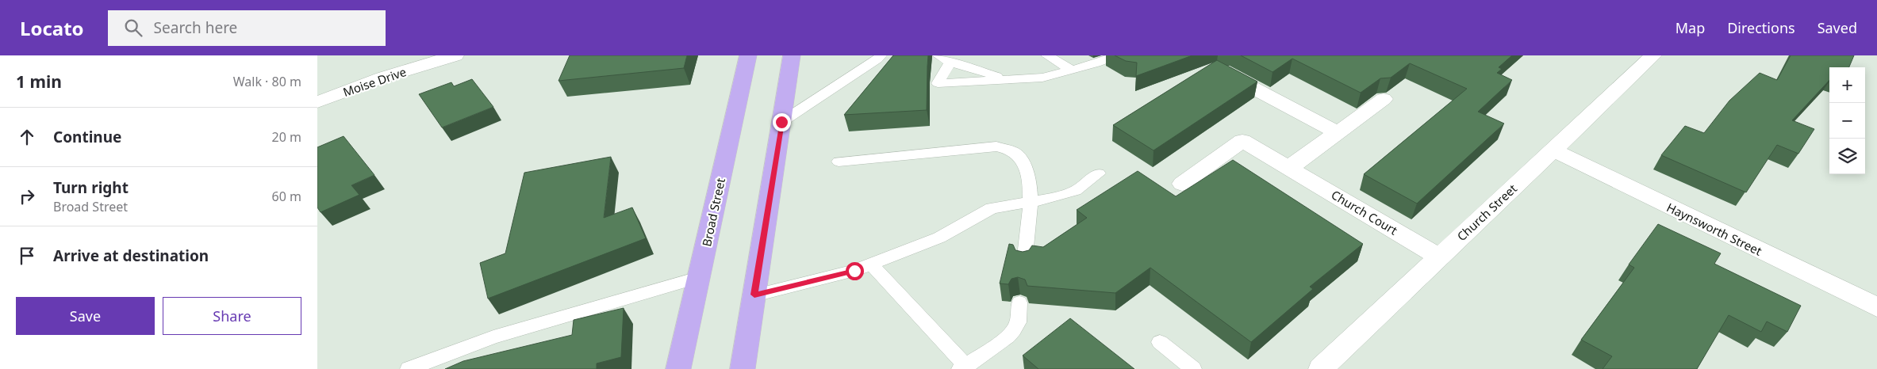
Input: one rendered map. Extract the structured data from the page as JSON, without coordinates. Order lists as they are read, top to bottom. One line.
{"streets":{"main road":["Broad Street"],"street":["Moise Drive","Church Court","Church Street","Haynsworth Street"]},"crossings":[["Church Court","Church Street"],["Church Street","Haynsworth Street"]],"page":{"header":"Locato","search":"Search here","nav":["Map","Directions","Saved"],"heading":["1 min","Walk · 80 m"],"map_buttons":["+","−"],"list":[["Continue","20 m"],["Turn right","Broad Street","60 m"],"Arrive at destination"],"buttons":["Save","Share"]}}
